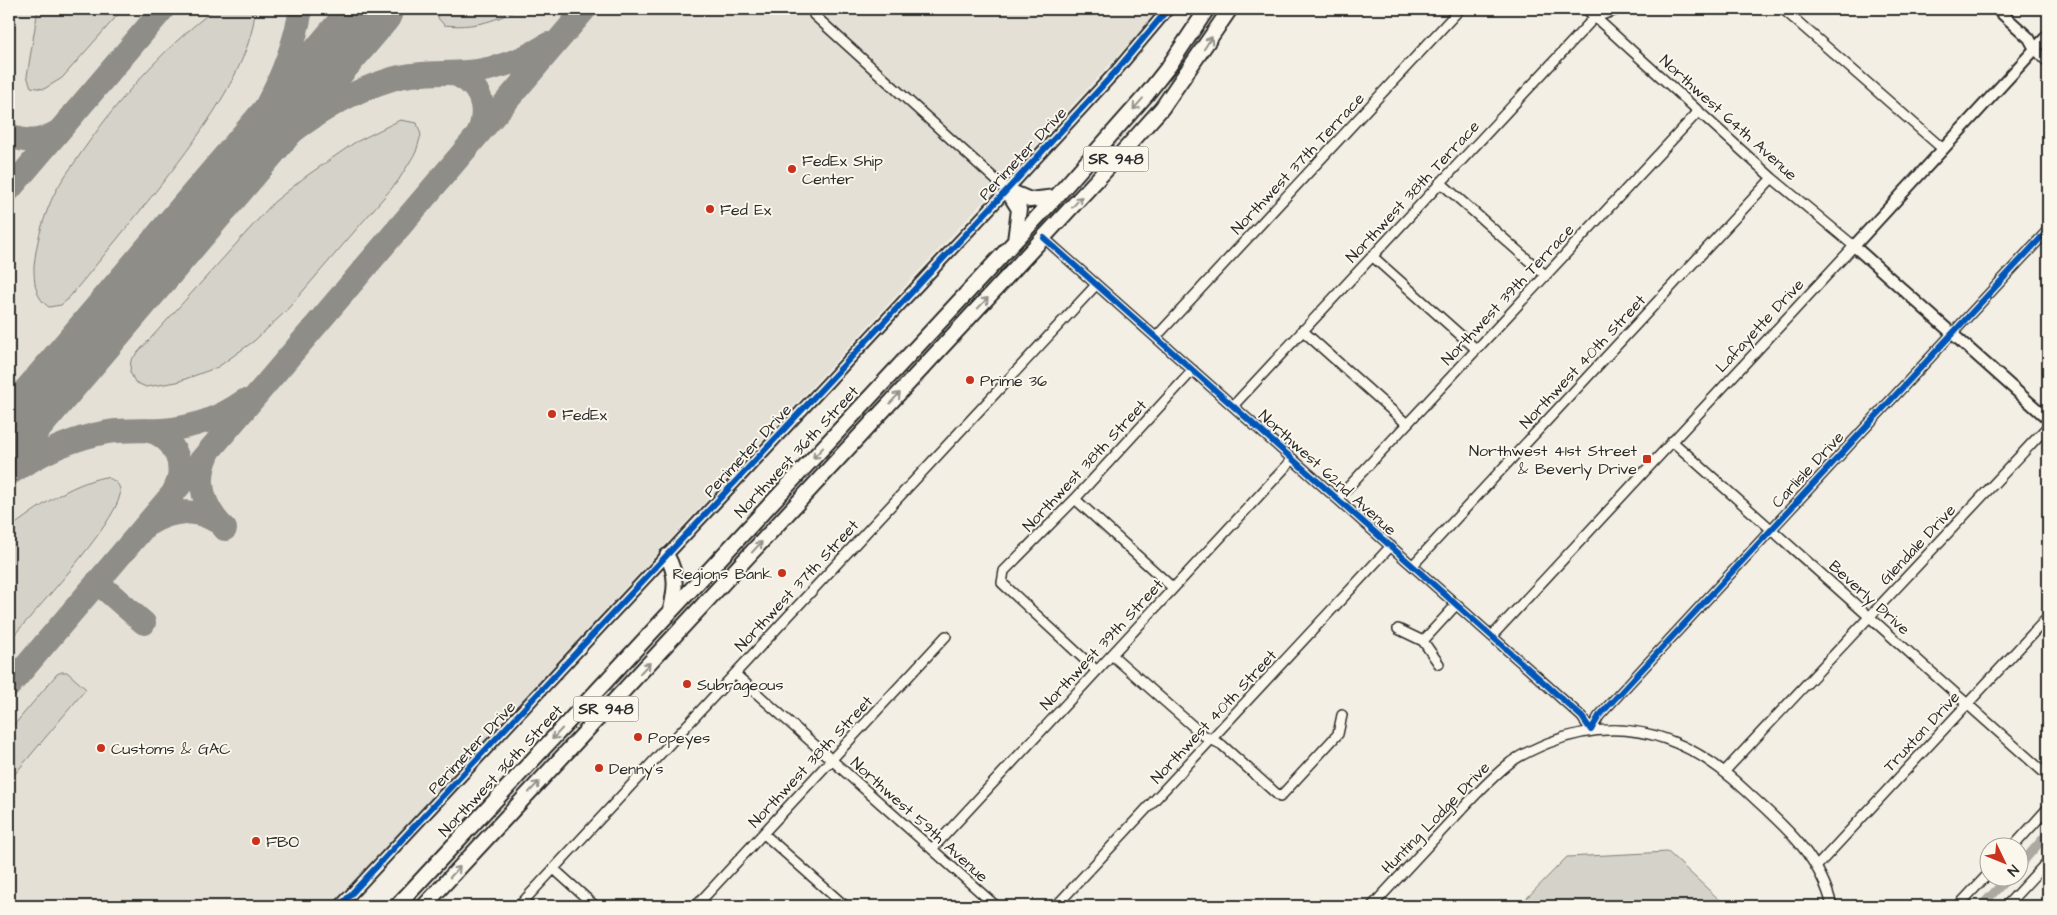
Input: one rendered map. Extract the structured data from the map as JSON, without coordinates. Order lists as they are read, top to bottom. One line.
{"streets":{"main road":["SR 948","Northwest 36th Street"],"street":["Northwest 64th Avenue","Perimeter Drive","Northwest 37th Terrace","Northwest 38th Terrace","Northwest 39th Terrace","Lafayette Drive","Northwest 40th Street","Northwest 38th Street","Carlisle Drive","Northwest 62nd Avenue","Glendale Drive","Northwest 37th Street","Beverly Drive","Northwest 39th Street","Truxton Drive","Hunting Lodge Drive","Northwest 59th Avenue"]},"crossings":[["Northwest 64th Avenue","Northwest 38th Terrace"],["Northwest 64th Avenue","Northwest 39th Terrace"],["Northwest 64th Avenue","Lafayette Drive"],["Northwest 64th Avenue","Northwest 40th Street"],["SR 948","Northwest 62nd Avenue"],["Northwest 37th Terrace","Northwest 62nd Avenue"],["Northwest 38th Terrace","Northwest 62nd Avenue"],["Northwest 39th Terrace","Northwest 62nd Avenue"],["Lafayette Drive","Northwest 62nd Avenue"],["Lafayette Drive","Beverly Drive"],["Northwest 40th Street","Northwest 62nd Avenue"],["Northwest 38th Street","Northwest 62nd Avenue"],["Northwest 38th Street","Northwest 39th Street"],["Northwest 38th Street","Northwest 59th Avenue"],["Carlisle Drive","Northwest 62nd Avenue"],["Carlisle Drive","Beverly Drive"],["Carlisle Drive","Hunting Lodge Drive"],["Northwest 62nd Avenue","Northwest 37th Street"],["Northwest 62nd Avenue","Northwest 39th Street"],["Northwest 62nd Avenue","Hunting Lodge Drive"],["Glendale Drive","Beverly Drive"],["Glendale Drive","Hunting Lodge Drive"],["Northwest 37th Street","Northwest 59th Avenue"],["Beverly Drive","Truxton Drive"],["Northwest 39th Street","Northwest 59th Avenue"],["Truxton Drive","Hunting Lodge Drive"]],"places":{"other":["FedEx Ship Center","Fed Ex","Prime 36","FedEx","Regions Bank","Subrageous","Popeyes","Customs & GAC","Denny's","FBO"],"transit":["Northwest 41st Street & Beverly Drive"]},"north":"bottom right"}
